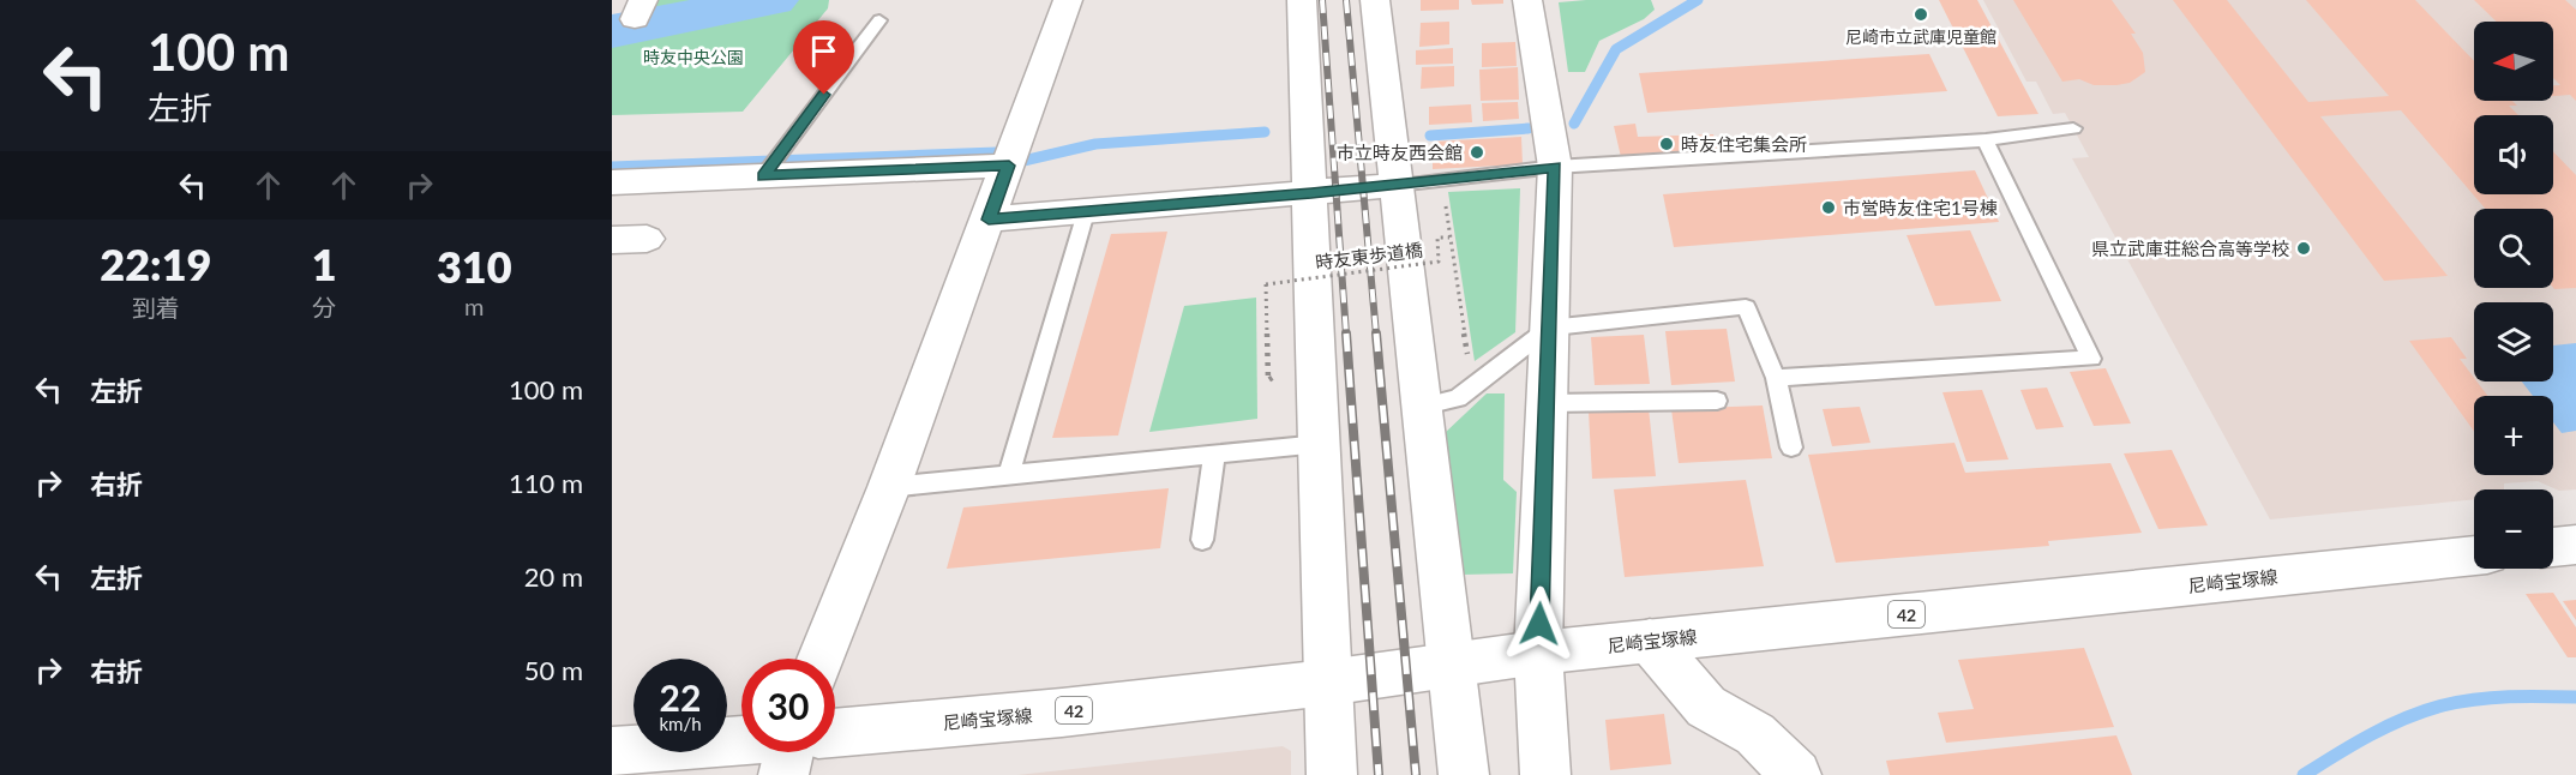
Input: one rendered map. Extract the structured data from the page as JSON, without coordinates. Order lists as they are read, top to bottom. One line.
{"streets":{"street":["尼崎宝塚線","42"],"path":["時友東歩道橋"]},"parks":["時友中央公園"],"places":["尼崎市立武庫児童館","時友住宅集会所","市立時友西会館","市営時友住宅1号棟","県立武庫荘総合高等学校"],"north":"left","page":{"turn":["100 m","左折"],"map_buttons":["+","−"],"eta":["22:19","到着","1","分","310","m"],"list":[{"name":"左折","value":"100 m"},{"name":"右折","value":"110 m"},{"name":"左折","value":"20 m"},{"name":"右折","value":"50 m"}],"speed":"22 km/h","limit":"30"}}
